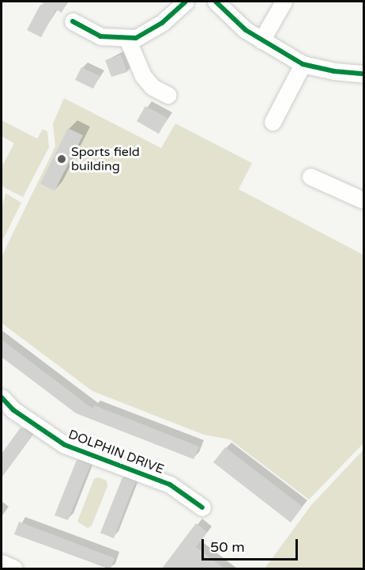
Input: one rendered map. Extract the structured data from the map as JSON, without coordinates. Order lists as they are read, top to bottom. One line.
{"streets":{"street":["DOLPHIN DRIVE"]},"places":["Sports field building"],"scale_bar":"50 m"}
